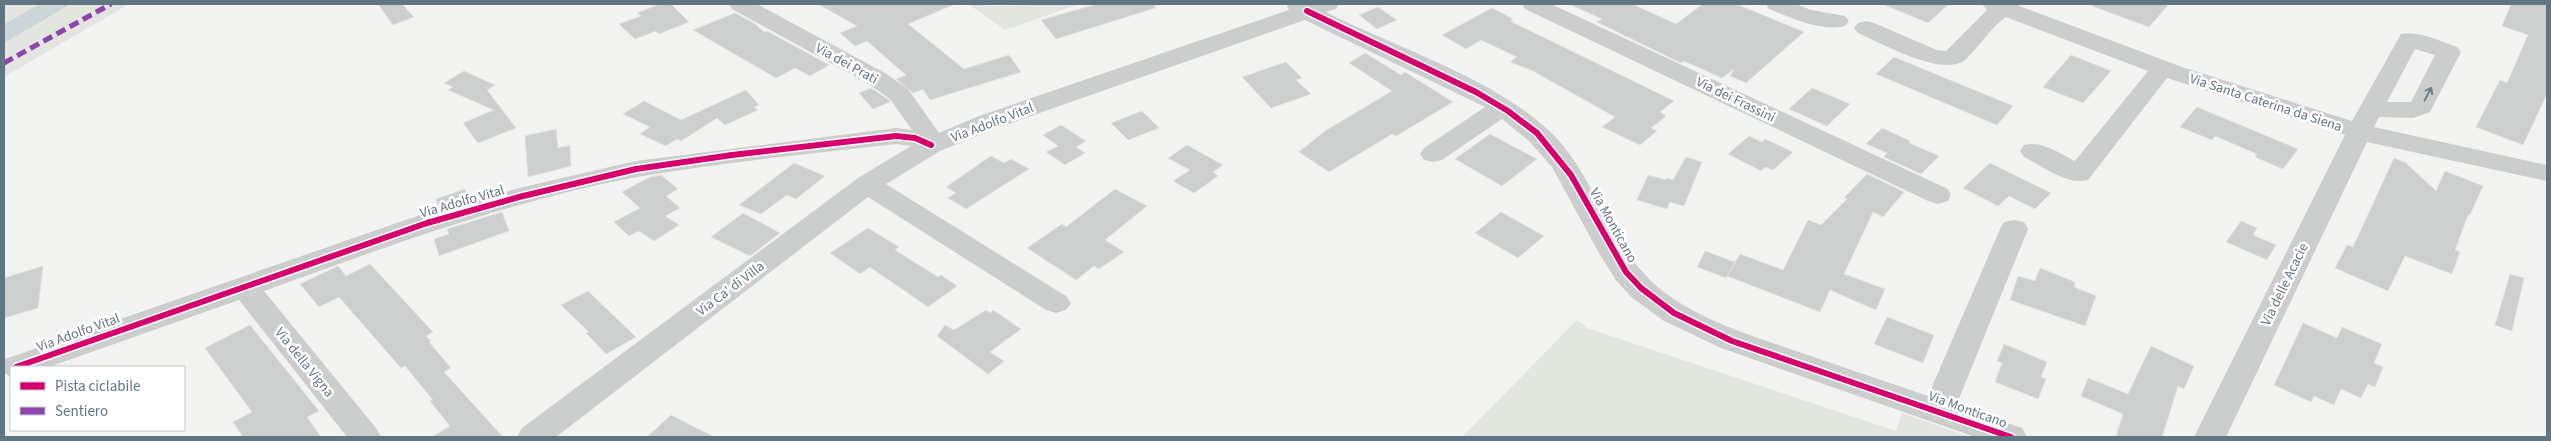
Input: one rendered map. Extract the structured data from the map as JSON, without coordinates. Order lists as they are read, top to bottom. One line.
{"streets":{"street":["Via dei Prati","Via dei Frassini","Via Santa Caterina da Siena","Via Adolfo Vital","Via Monticano","Via delle Acacie","Via Ca' di Villa","Via della Vigna"]},"crossings":[["Via dei Prati","Via Adolfo Vital"],["Via dei Prati","Via Ca' di Villa"],["Via Santa Caterina da Siena","Via delle Acacie"],["Via Adolfo Vital","Via Monticano"],["Via Adolfo Vital","Via Ca' di Villa"],["Via Adolfo Vital","Via della Vigna"]],"legend":["Pista ciclabile","Sentiero"]}
